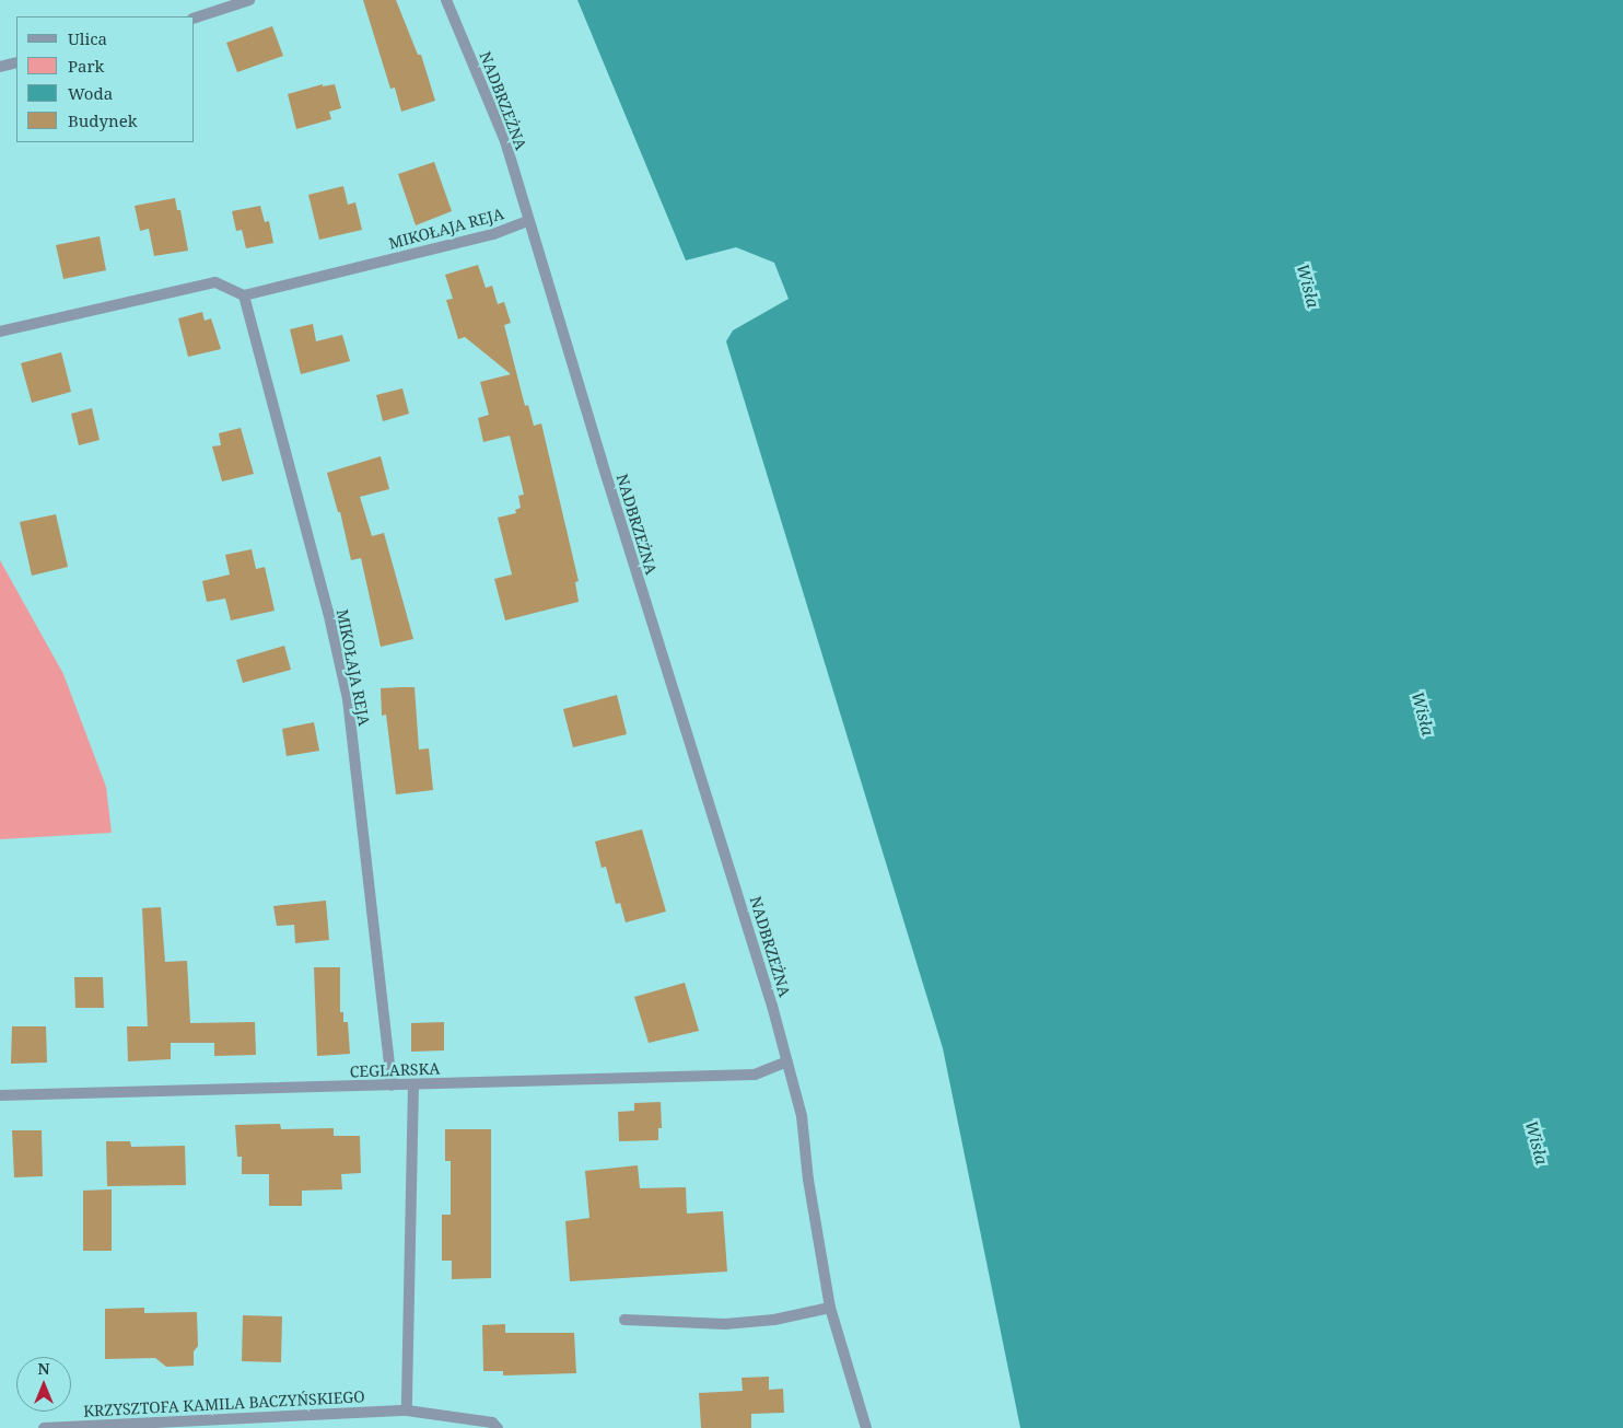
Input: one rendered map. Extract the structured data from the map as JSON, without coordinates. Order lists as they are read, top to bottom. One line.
{"streets":{"street":["NADBRZEŻNA","MIKOŁAJA REJA","CEGLARSKA","KRZYSZTOFA KAMILA BACZYŃSKIEGO"]},"crossings":[["NADBRZEŻNA","MIKOŁAJA REJA"],["NADBRZEŻNA","CEGLARSKA"],["MIKOŁAJA REJA","CEGLARSKA"]],"water":["Wisła"],"legend":["Ulica","Park","Woda","Budynek"],"north":"top"}
